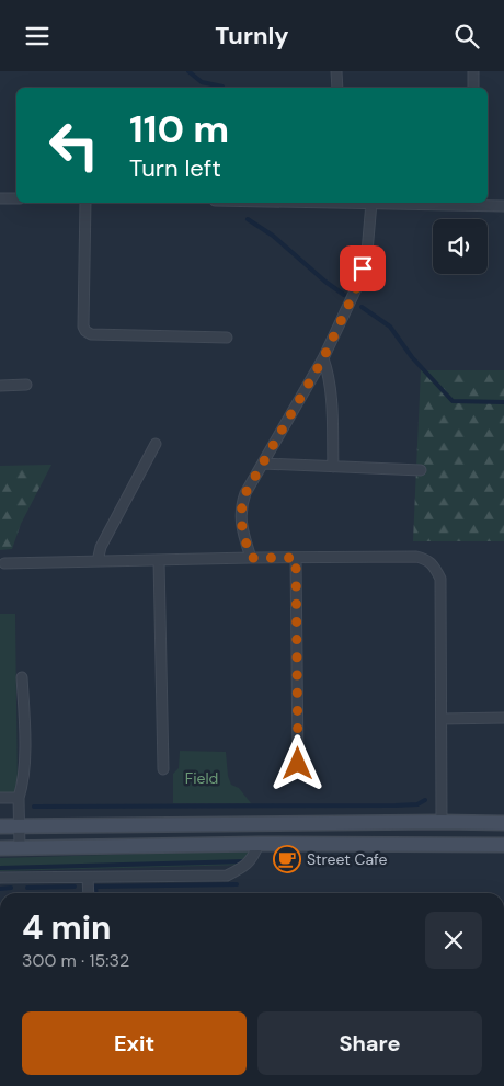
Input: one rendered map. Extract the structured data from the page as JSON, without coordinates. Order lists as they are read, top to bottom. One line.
{"parks":["Field"],"places":{"cafe":["Street Cafe"]},"page":{"header":"Turnly","turn":["110 m","Turn left"],"heading":["4 min","300 m · 15:32"],"buttons":["Exit","Share"]}}
